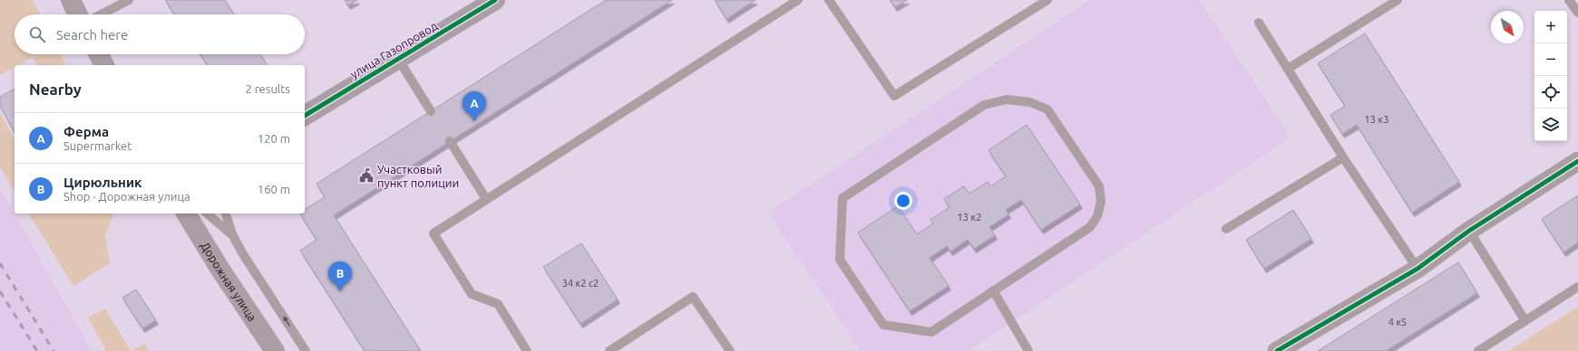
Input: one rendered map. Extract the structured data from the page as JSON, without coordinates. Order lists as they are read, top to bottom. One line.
{"streets":{"street":["улица Газопровод","Дорожная улица"]},"places":{"public building":["Участковый пункт полиции"]},"house_numbers":["13 к3","13 к2","34 к2 с2","4 к5"],"north":"bottom right","page":{"map_buttons":["+","−"],"search":"Search here","heading":["Nearby","2 results"],"pins":["A","B"],"list":[{"mark":"A","name":"Ферма","note":"Supermarket","value":"120 m"},{"mark":"B","name":"Цирюльник","note":"Shop · Дорожная улица","value":"160 m"}]}}
